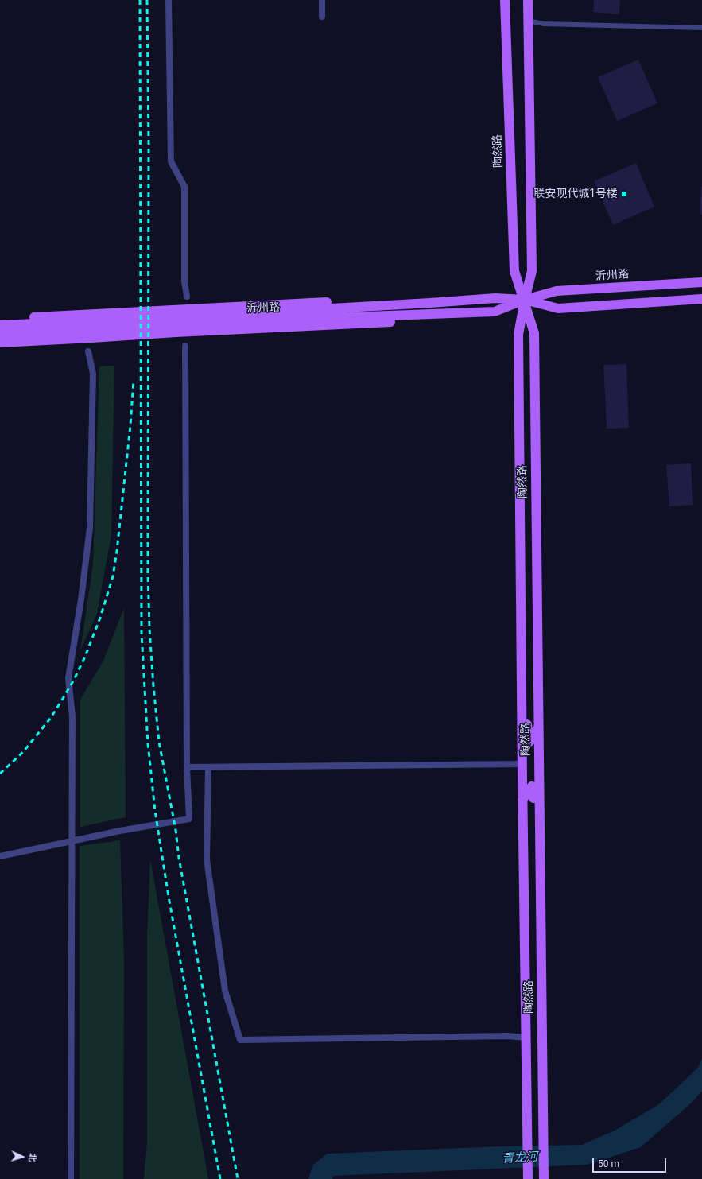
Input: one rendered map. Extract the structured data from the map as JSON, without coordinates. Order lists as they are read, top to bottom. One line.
{"streets":{"main road":["陶然路","沂州路"]},"crossings":[["陶然路","沂州路"]],"water":["青龙河"],"places":["联安现代城1号楼"],"scale_bar":"50 m","north":"right"}
